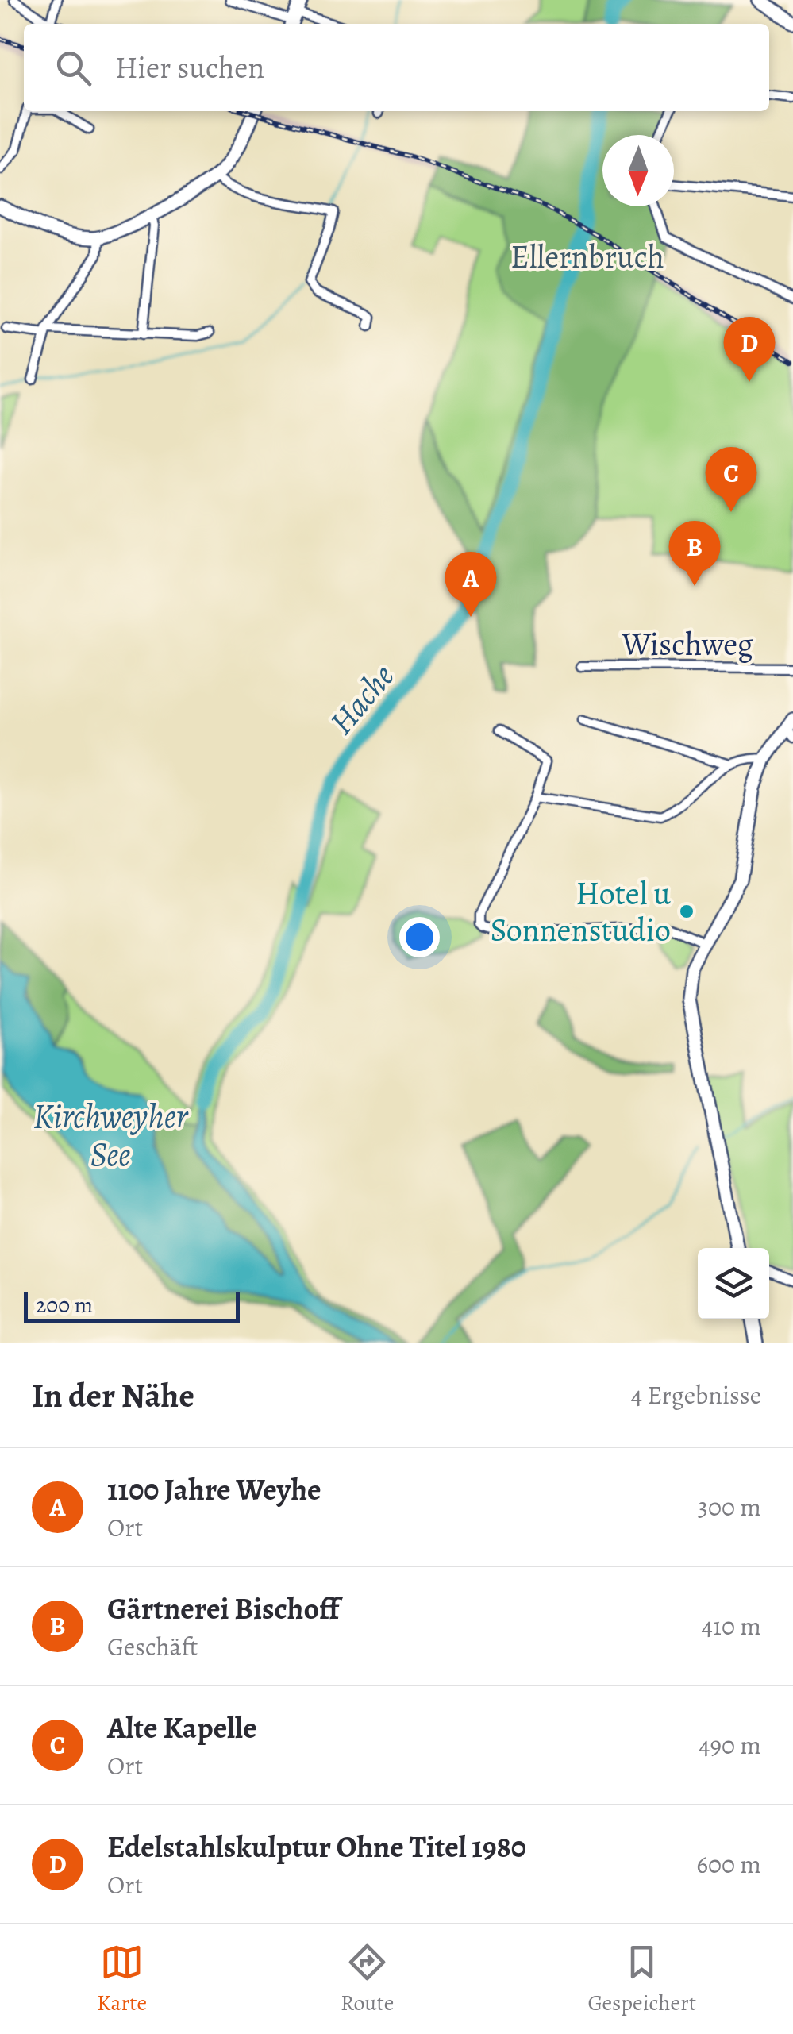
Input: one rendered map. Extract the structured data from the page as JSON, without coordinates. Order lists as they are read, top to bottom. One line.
{"streets":{"street":["Wischweg"]},"water":["Hache","Kirchweyher See"],"parks":["Ellernbruch"],"places":["Hotel u Sonnenstudio"],"scale_bar":"200 m","north":"bottom","page":{"search":"Hier suchen","pins":["D","C","B","A"],"scale":"200 m","heading":["In der Nähe","4 Ergebnisse"],"list":[{"mark":"A","name":"1100 Jahre Weyhe","note":"Ort","value":"300 m"},{"mark":"B","name":"Gärtnerei Bischoff","note":"Geschäft","value":"410 m"},{"mark":"C","name":"Alte Kapelle","note":"Ort","value":"490 m"},{"mark":"D","name":"Edelstahlskulptur Ohne Titel 1980","note":"Ort","value":"600 m"}],"nav":["Karte","Route","Gespeichert"]}}
